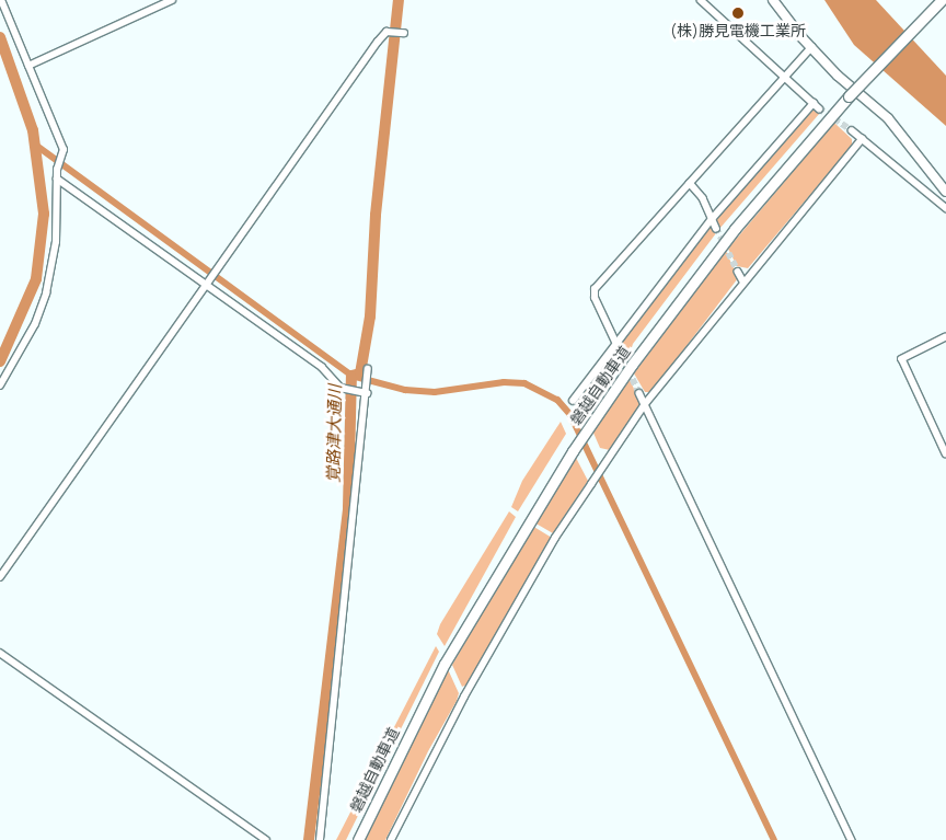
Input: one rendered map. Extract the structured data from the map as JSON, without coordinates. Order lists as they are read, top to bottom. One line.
{"streets":{"highway":["磐越自動車道"]},"water":["覚路津大通川"],"places":["(株)勝見電機工業所"]}
